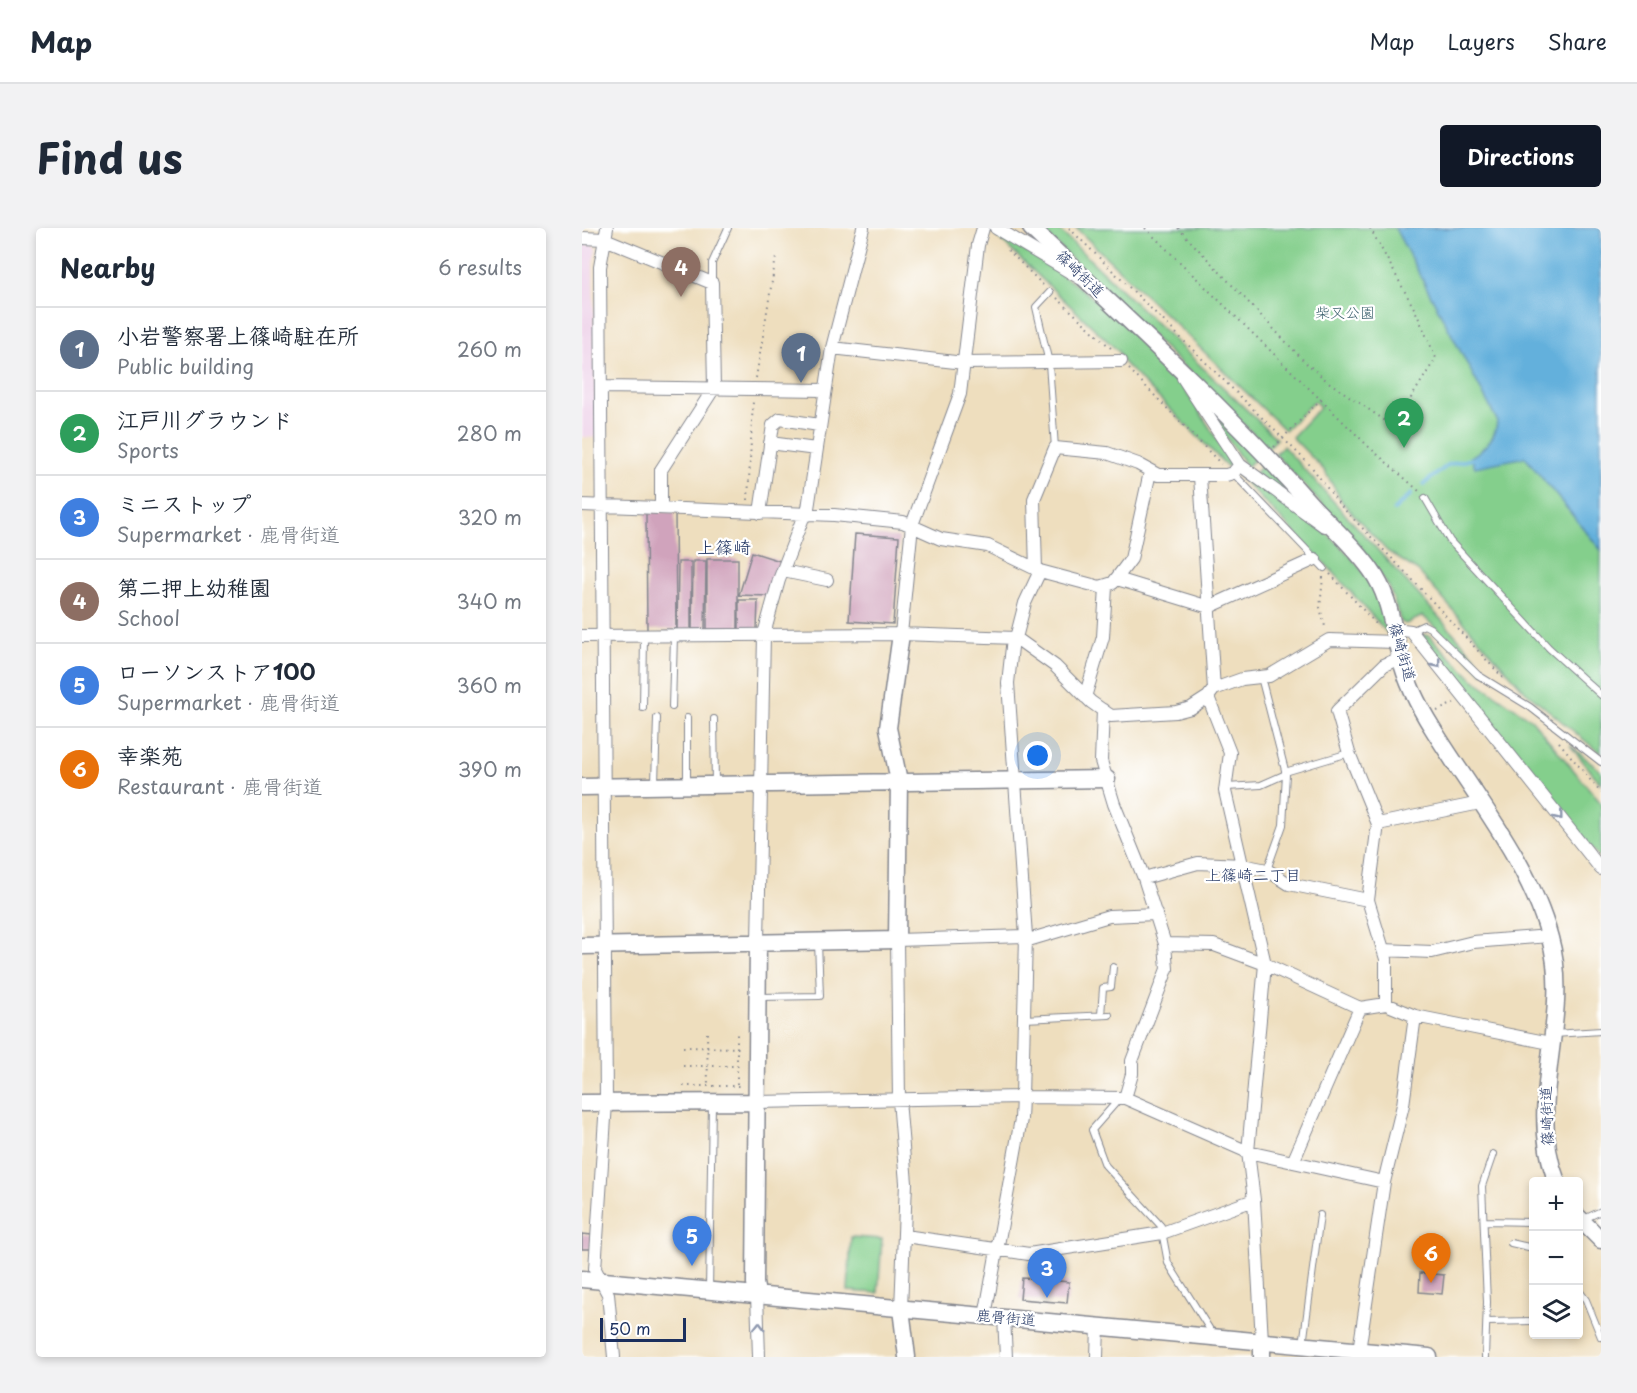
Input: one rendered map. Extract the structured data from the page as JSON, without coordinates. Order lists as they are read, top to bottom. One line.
{"streets":{"street":["篠崎街道","鹿骨街道"]},"districts":["上篠崎","上篠崎二丁目"],"parks":["柴又公園"],"scale_bar":"50 m","page":{"header":"Map","nav":["Map","Layers","Share"],"title":"Find us","buttons":"Directions","heading":["Nearby","6 results"],"pins":["4","1","2","5","6","3"],"list":[{"mark":"1","name":"小岩警察署上篠崎駐在所","note":"Public building","value":"260 m"},{"mark":"2","name":"江戸川グラウンド","note":"Sports","value":"280 m"},{"mark":"3","name":"ミニストップ","note":"Supermarket · 鹿骨街道","value":"320 m"},{"mark":"4","name":"第二押上幼稚園","note":"School","value":"340 m"},{"mark":"5","name":"ローソンストア100","note":"Supermarket · 鹿骨街道","value":"360 m"},{"mark":"6","name":"幸楽苑","note":"Restaurant · 鹿骨街道","value":"390 m"}],"map_buttons":["+","−"],"scale":"50 m"}}
